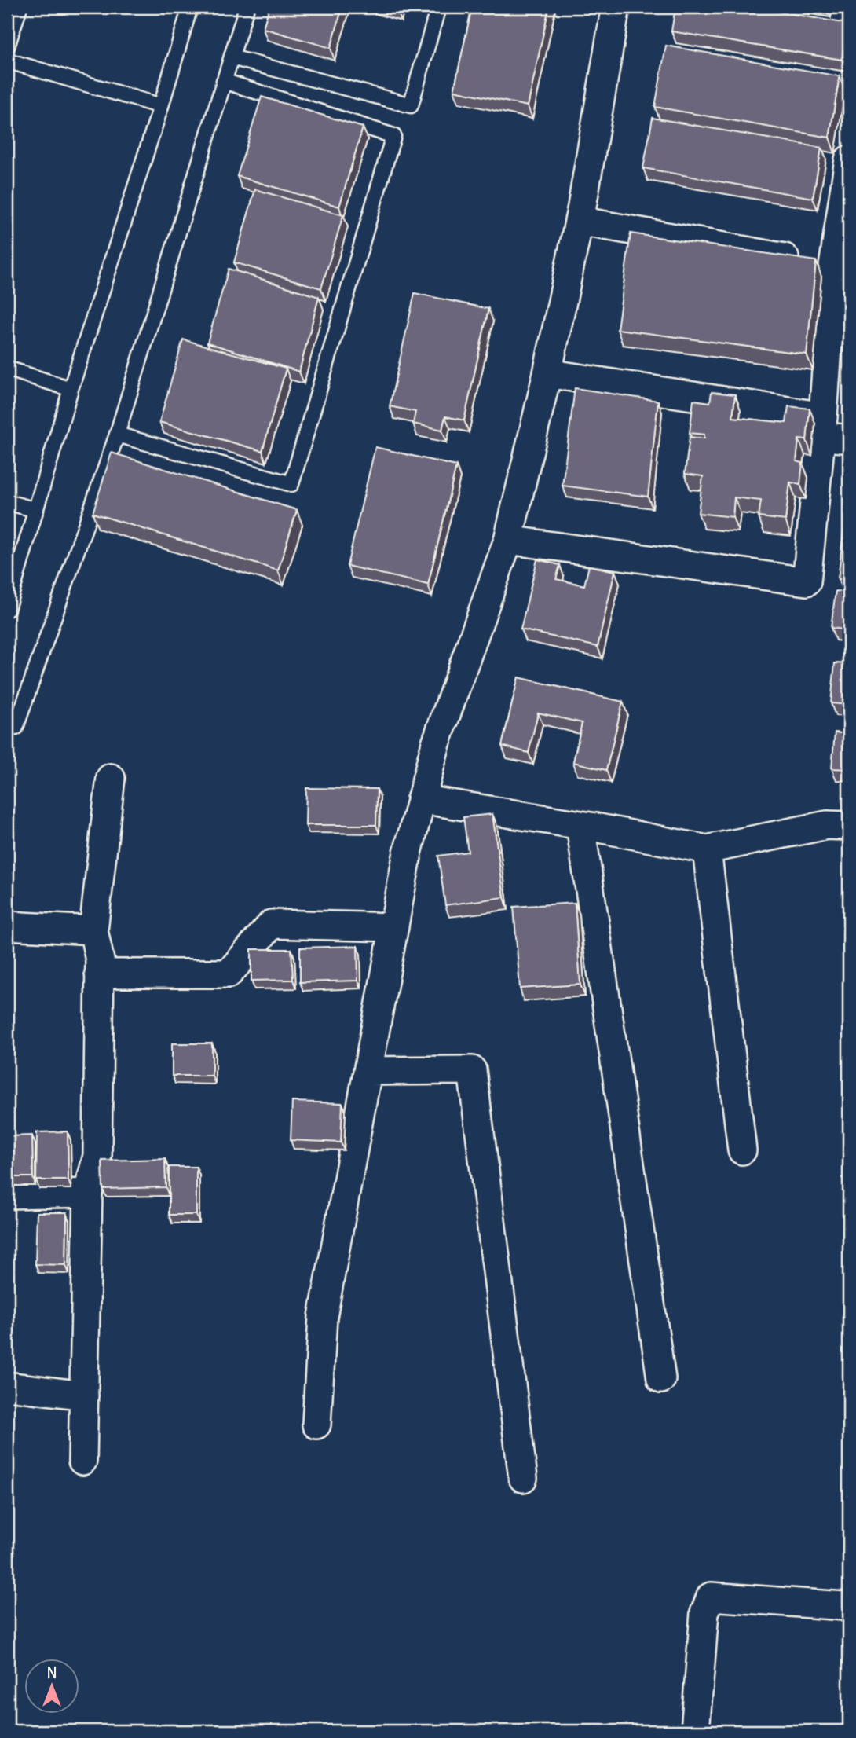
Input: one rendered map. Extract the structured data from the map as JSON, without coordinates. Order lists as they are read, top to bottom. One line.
{"north":"top"}
